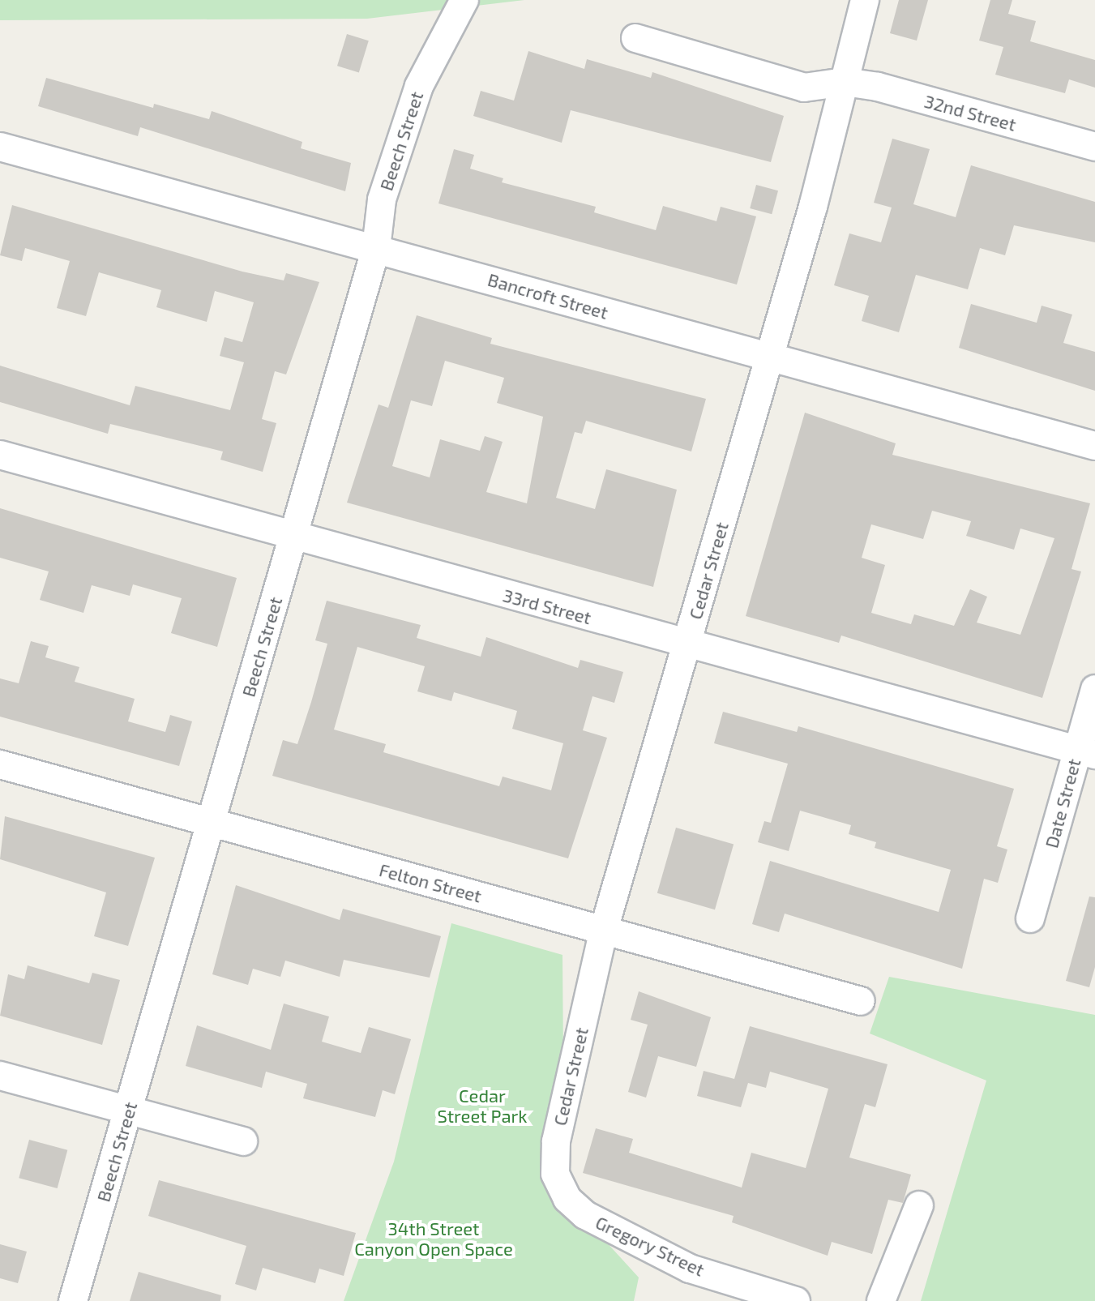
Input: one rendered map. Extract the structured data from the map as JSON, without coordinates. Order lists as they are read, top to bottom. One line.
{"streets":{"street":["32nd Street","Beech Street","Bancroft Street","Cedar Street","33rd Street","Date Street","Felton Street","Gregory Street"]},"crossings":[["32nd Street","Cedar Street"],["Beech Street","Bancroft Street"],["Beech Street","33rd Street"],["Beech Street","Felton Street"],["Bancroft Street","Cedar Street"],["Cedar Street","33rd Street"],["Cedar Street","Felton Street"],["Cedar Street","Gregory Street"],["33rd Street","Date Street"]],"parks":["Cedar Street Park","34th Street Canyon Open Space"]}
